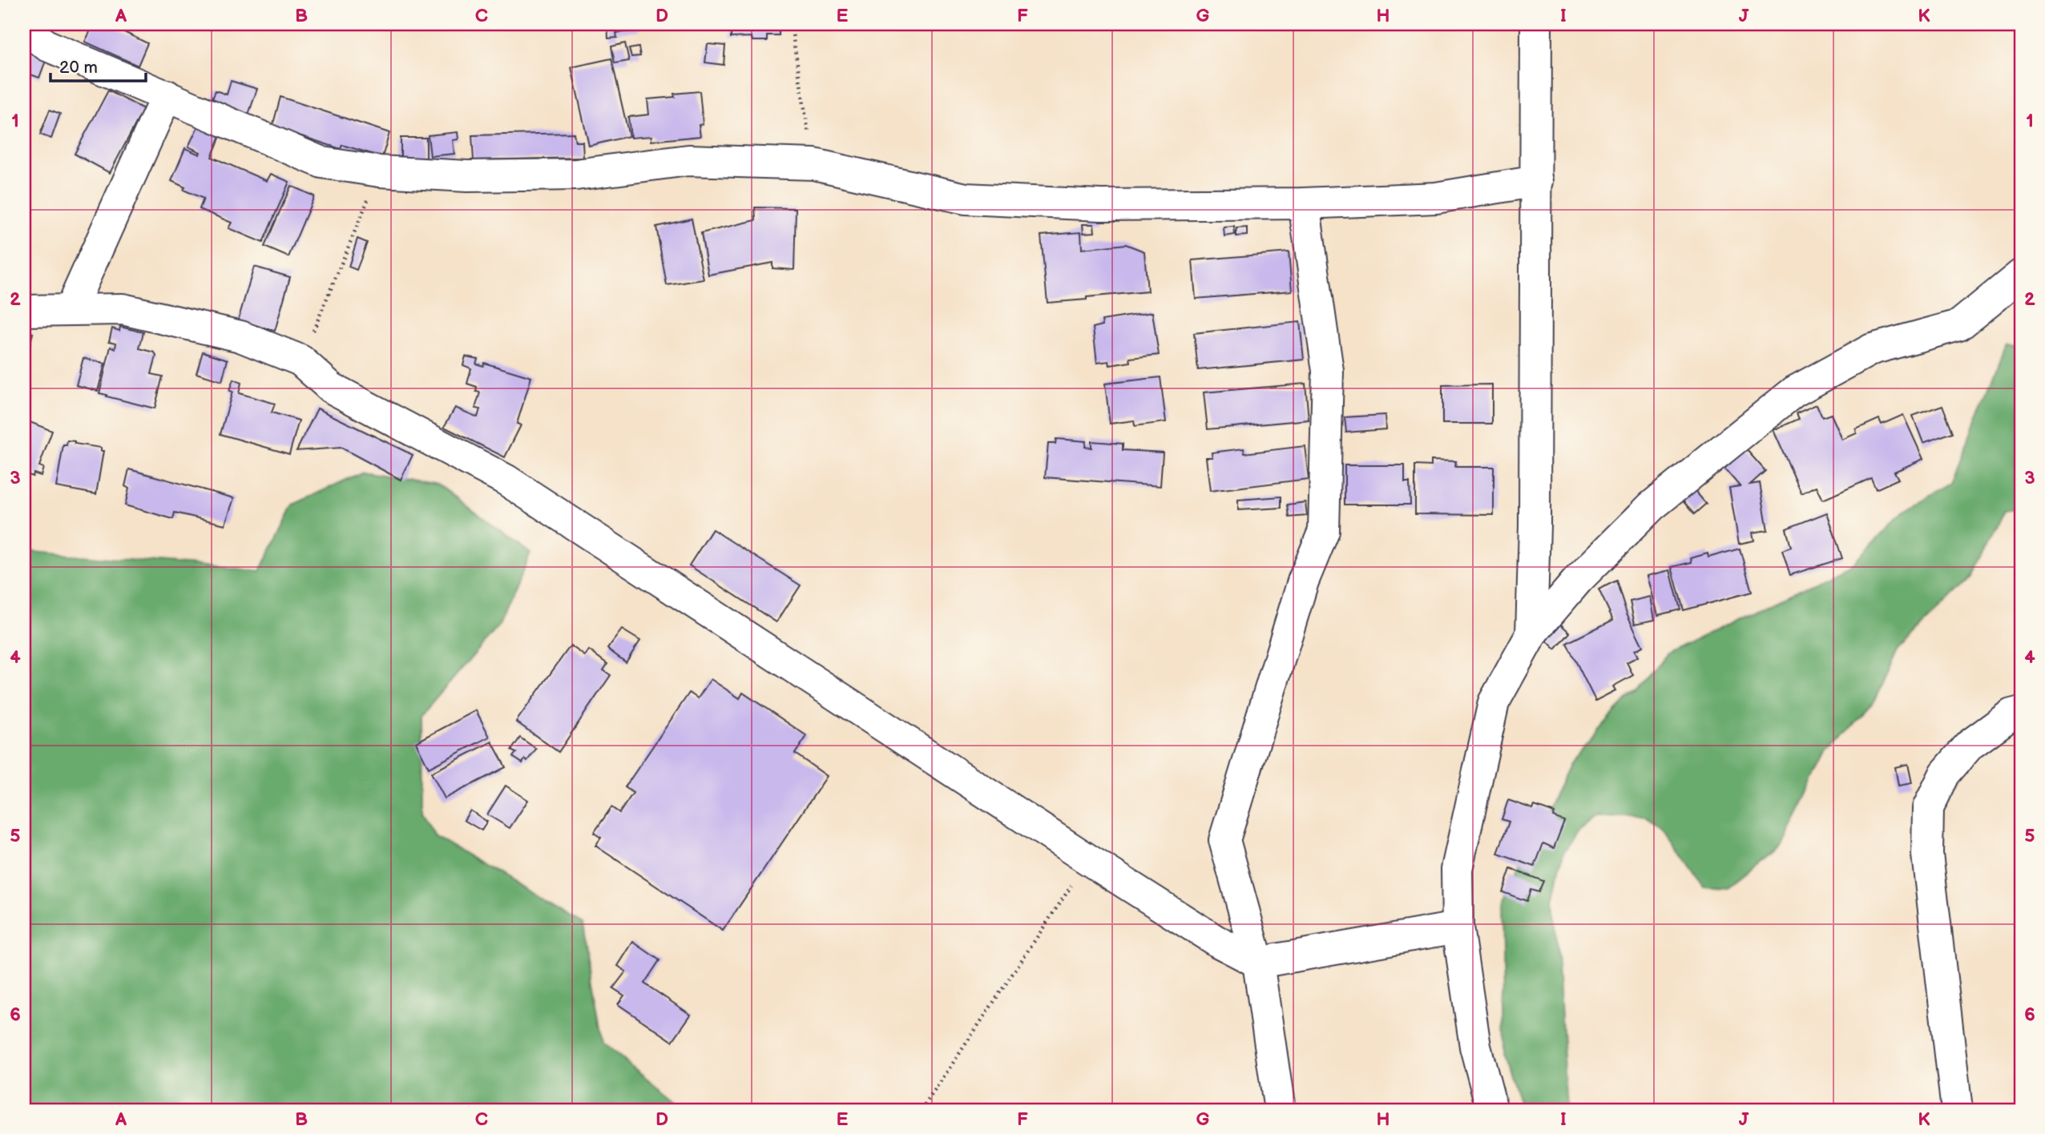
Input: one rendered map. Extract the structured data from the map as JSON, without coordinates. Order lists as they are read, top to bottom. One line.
{"scale_bar":"20 m","grid":{"columns":["A","B","C","D","E","F","G","H","I","J","K"],"rows":["1","2","3","4","5","6"]}}
